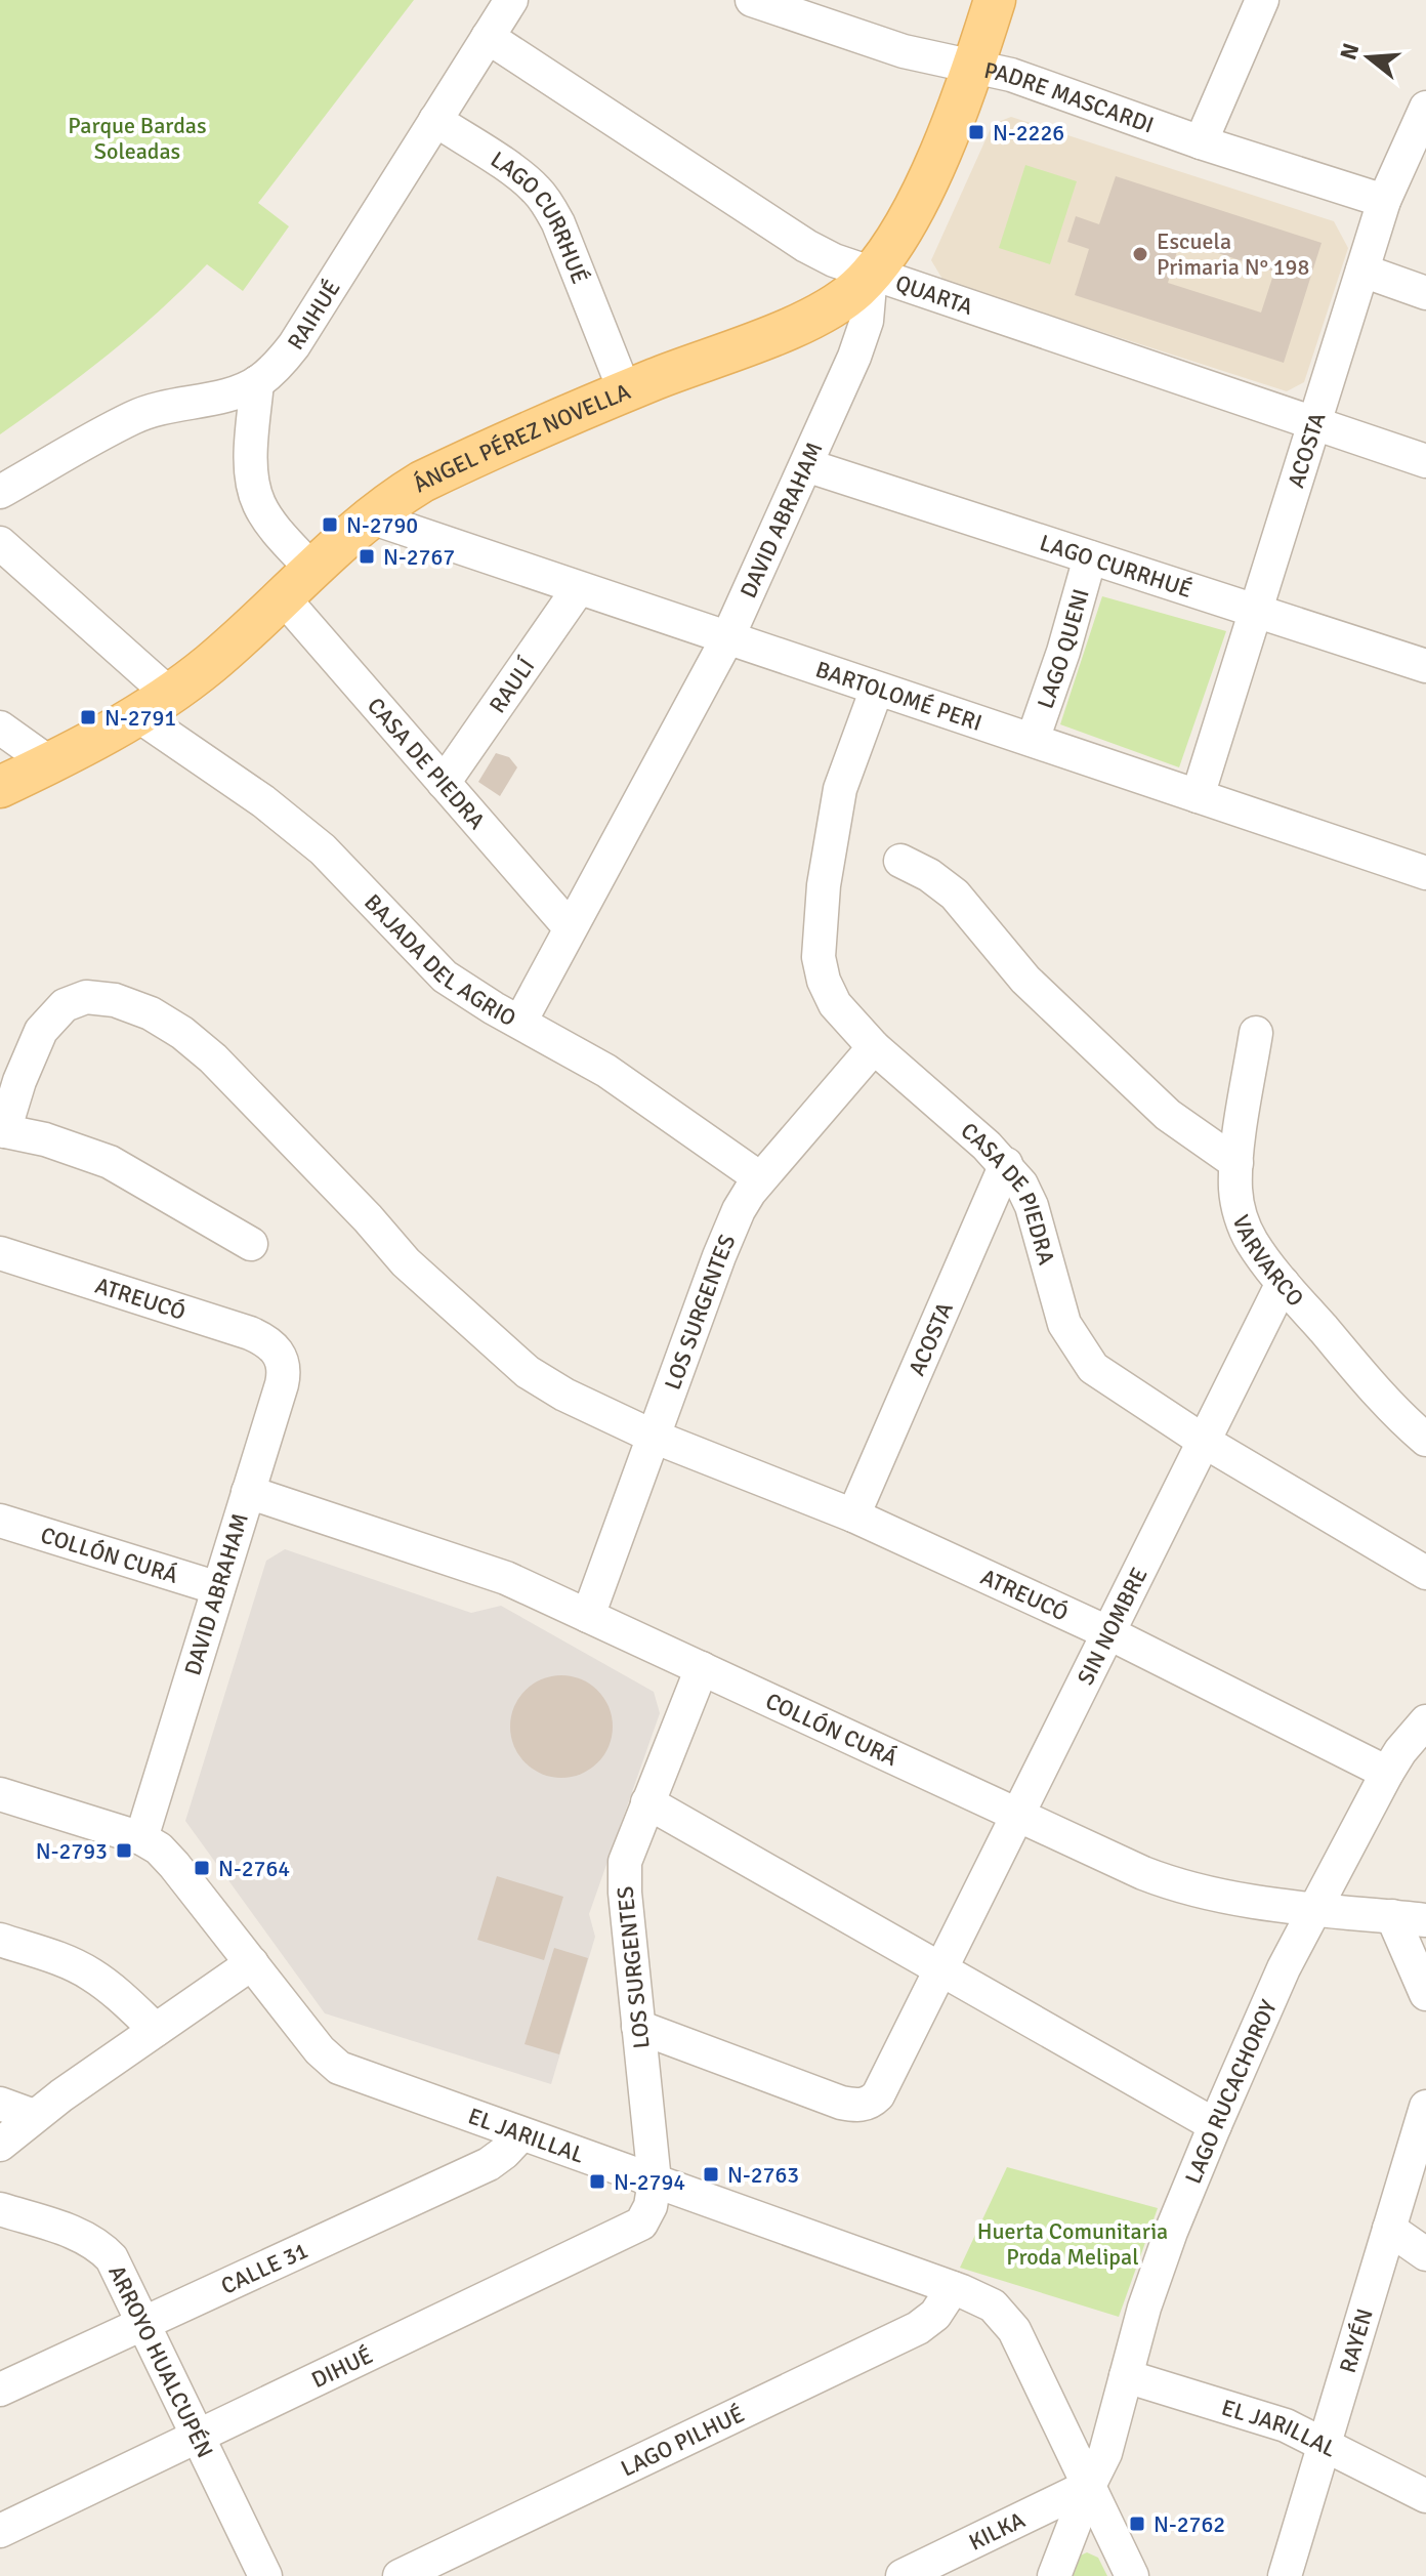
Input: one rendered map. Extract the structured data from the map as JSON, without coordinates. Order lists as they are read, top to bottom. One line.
{"streets":{"main road":["ÁNGEL PÉREZ NOVELLA"],"street":["PADRE MASCARDI","LAGO CURRHUÉ","QUARTA","RAIHUÉ","ACOSTA","DAVID ABRAHAM","LAGO QUENI","RAULÍ","BARTOLOMÉ PERI","CASA DE PIEDRA","BAJADA DEL AGRIO","VARVARCO","ATREUCÓ","LOS SURGENTES","COLLÓN CURÁ","SIN NOMBRE","LAGO RUCACHOROY","EL JARILLAL","CALLE 31","RAYÉN","ARROYO HUALCUPÉN","DIHUÉ","LAGO PILHUÉ","KILKA"]},"crossings":[["PADRE MASCARDI","ACOSTA"],["LAGO CURRHUÉ","RAIHUÉ"],["LAGO CURRHUÉ","ÁNGEL PÉREZ NOVELLA"],["LAGO CURRHUÉ","ACOSTA"],["LAGO CURRHUÉ","DAVID ABRAHAM"],["LAGO CURRHUÉ","LAGO QUENI"],["QUARTA","RAIHUÉ"],["QUARTA","ÁNGEL PÉREZ NOVELLA"],["QUARTA","ACOSTA"],["QUARTA","DAVID ABRAHAM"],["ÁNGEL PÉREZ NOVELLA","DAVID ABRAHAM"],["ÁNGEL PÉREZ NOVELLA","BARTOLOMÉ PERI"],["ÁNGEL PÉREZ NOVELLA","CASA DE PIEDRA"],["ÁNGEL PÉREZ NOVELLA","BAJADA DEL AGRIO"],["ACOSTA","BARTOLOMÉ PERI"],["ACOSTA","CASA DE PIEDRA"],["ACOSTA","ATREUCÓ"],["DAVID ABRAHAM","BARTOLOMÉ PERI"],["DAVID ABRAHAM","CASA DE PIEDRA"],["DAVID ABRAHAM","BAJADA DEL AGRIO"],["DAVID ABRAHAM","ATREUCÓ"],["DAVID ABRAHAM","COLLÓN CURÁ"],["DAVID ABRAHAM","EL JARILLAL"],["LAGO QUENI","BARTOLOMÉ PERI"],["RAULÍ","BARTOLOMÉ PERI"],["RAULÍ","CASA DE PIEDRA"],["BARTOLOMÉ PERI","CASA DE PIEDRA"],["CASA DE PIEDRA","LOS SURGENTES"],["CASA DE PIEDRA","SIN NOMBRE"],["BAJADA DEL AGRIO","LOS SURGENTES"],["VARVARCO","SIN NOMBRE"],["ATREUCÓ","LOS SURGENTES"],["ATREUCÓ","SIN NOMBRE"],["ATREUCÓ","LAGO RUCACHOROY"],["LOS SURGENTES","COLLÓN CURÁ"],["LOS SURGENTES","SIN NOMBRE"],["LOS SURGENTES","EL JARILLAL"],["LOS SURGENTES","DIHUÉ"],["COLLÓN CURÁ","SIN NOMBRE"],["COLLÓN CURÁ","LAGO RUCACHOROY"],["LAGO RUCACHOROY","EL JARILLAL"],["LAGO RUCACHOROY","KILKA"],["EL JARILLAL","CALLE 31"],["EL JARILLAL","RAYÉN"],["EL JARILLAL","DIHUÉ"],["EL JARILLAL","LAGO PILHUÉ"],["EL JARILLAL","KILKA"],["CALLE 31","ARROYO HUALCUPÉN"],["ARROYO HUALCUPÉN","DIHUÉ"]],"parks":["Parque Bardas Soleadas","Huerta Comunitaria Proda Melipal"],"places":{"transit":["N-2226","N-2790","N-2767","N-2791","N-2793","N-2764","N-2763","N-2794","N-2762"],"other":["Escuela Primaria N° 198"]},"north":"left"}
